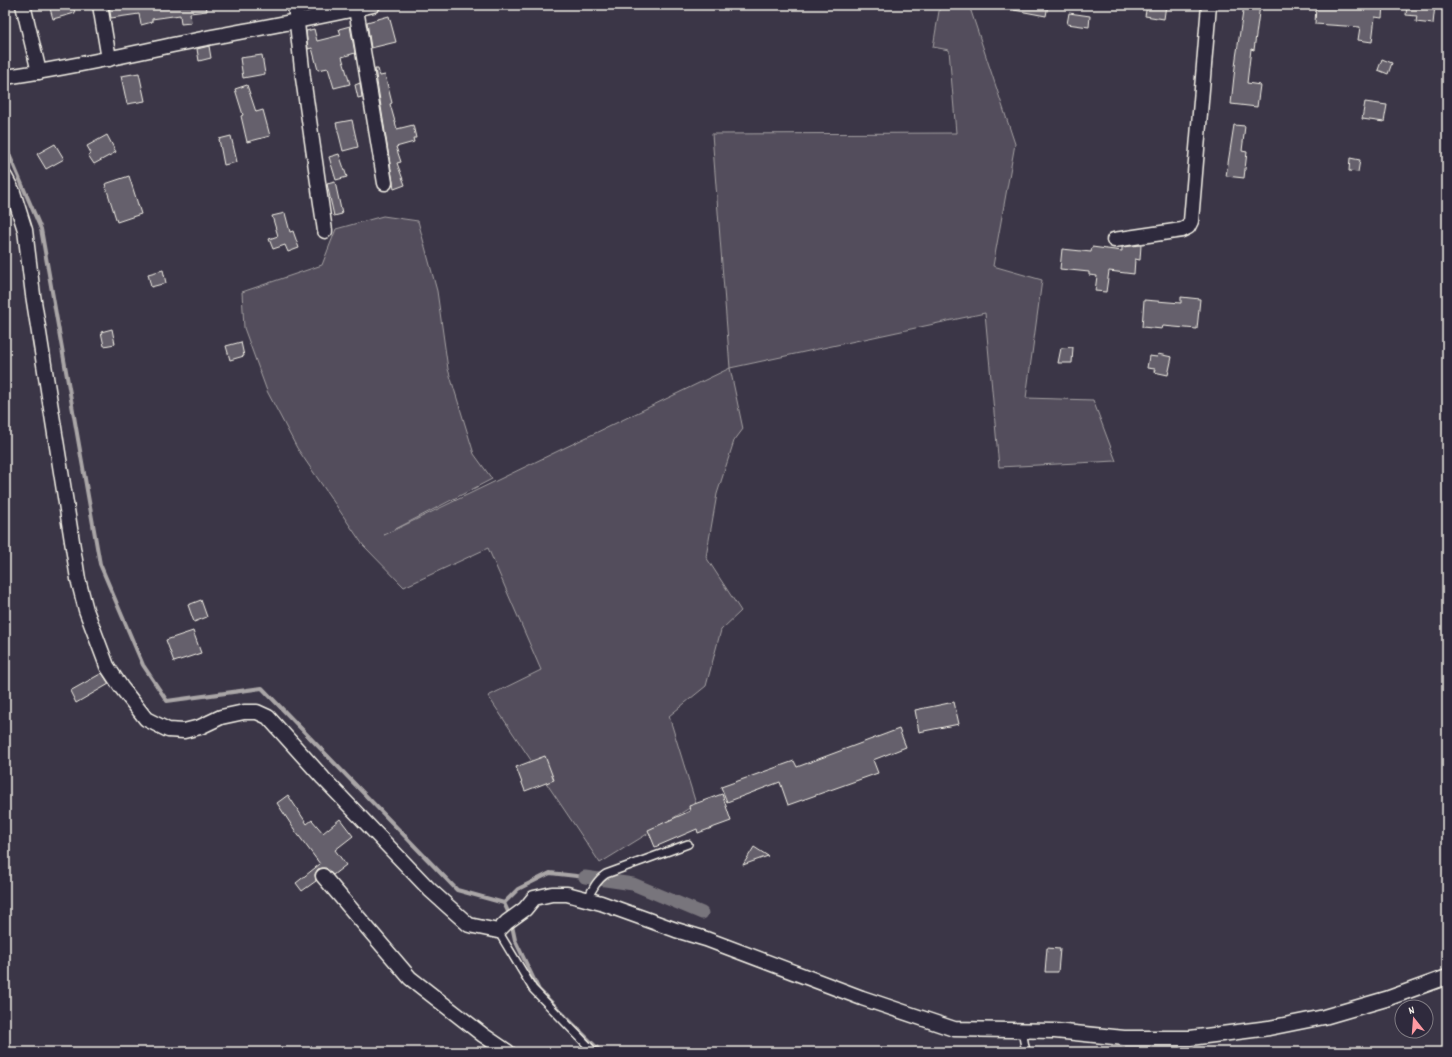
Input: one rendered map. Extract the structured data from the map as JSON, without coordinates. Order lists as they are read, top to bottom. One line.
{"north":"top"}
